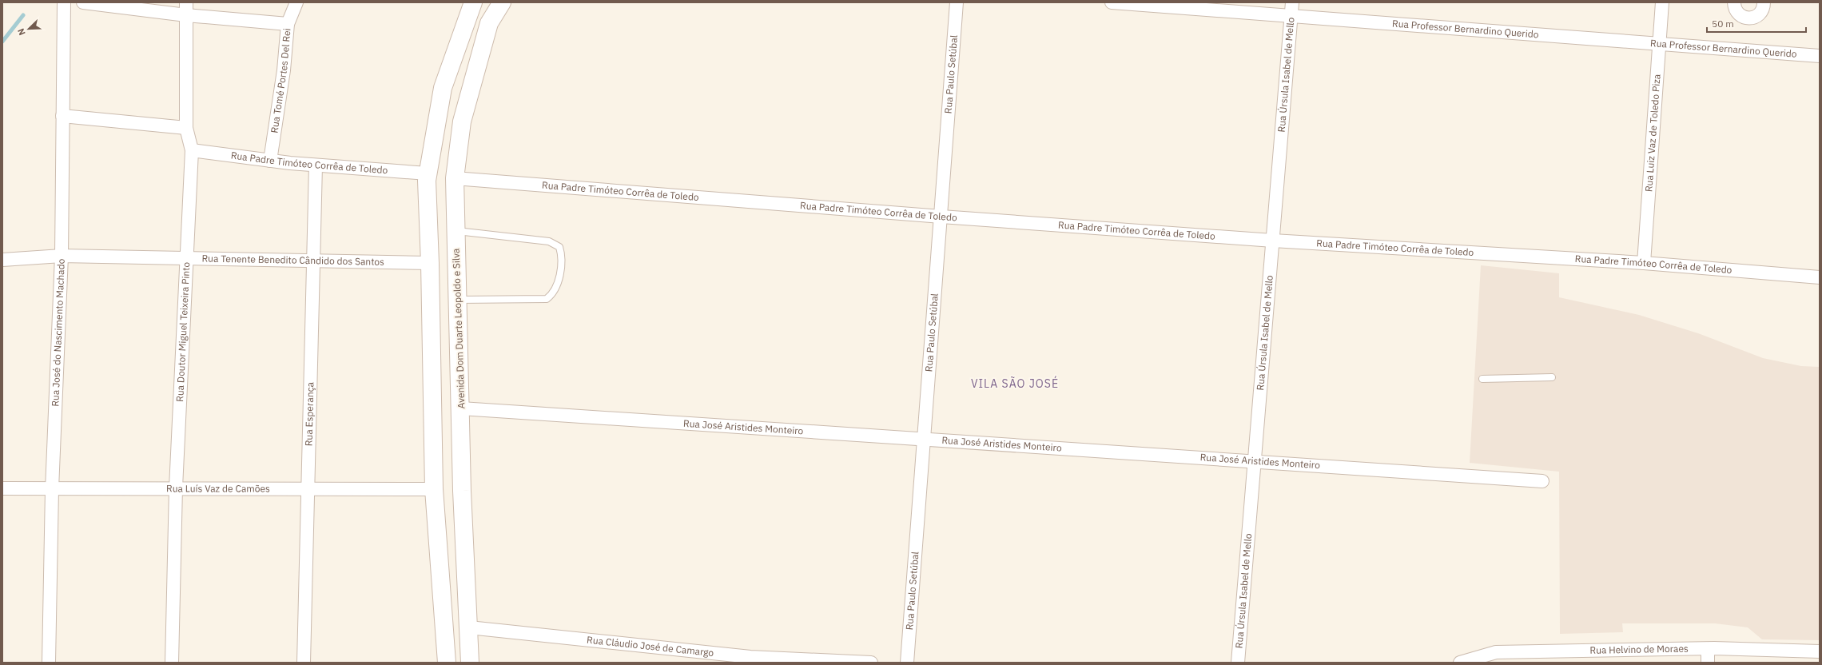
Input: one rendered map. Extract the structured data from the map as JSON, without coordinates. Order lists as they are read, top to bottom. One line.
{"streets":{"main road":["Avenida Dom Duarte Leopoldo e Silva"],"street":["Rua Professor Bernardino Querido","Rua Paulo Setúbal","Rua Úrsula Isabel de Mello","Rua Tomé Portes Del Rei","Rua Luiz Vaz de Toledo Piza","Rua Padre Timóteo Corrêa de Toledo","Rua Tenente Benedito Cândido dos Santos","Rua José do Nascimento Machado","Rua Doutor Miguel Teixeira Pinto","Rua Esperança","Rua José Aristides Monteiro","Rua Luís Vaz de Camões","Rua Cláudio José de Camargo","Rua Helvino de Moraes"]},"crossings":[["Rua Professor Bernardino Querido","Rua Úrsula Isabel de Mello"],["Rua Professor Bernardino Querido","Rua Luiz Vaz de Toledo Piza"],["Rua Paulo Setúbal","Rua Padre Timóteo Corrêa de Toledo"],["Rua Paulo Setúbal","Rua José Aristides Monteiro"],["Rua Úrsula Isabel de Mello","Rua Padre Timóteo Corrêa de Toledo"],["Rua Úrsula Isabel de Mello","Rua José Aristides Monteiro"],["Rua Tomé Portes Del Rei","Rua Padre Timóteo Corrêa de Toledo"],["Rua Luiz Vaz de Toledo Piza","Rua Padre Timóteo Corrêa de Toledo"],["Rua Padre Timóteo Corrêa de Toledo","Avenida Dom Duarte Leopoldo e Silva"],["Rua Padre Timóteo Corrêa de Toledo","Rua Doutor Miguel Teixeira Pinto"],["Rua Padre Timóteo Corrêa de Toledo","Rua Esperança"],["Rua Tenente Benedito Cândido dos Santos","Rua José do Nascimento Machado"],["Rua Tenente Benedito Cândido dos Santos","Rua Doutor Miguel Teixeira Pinto"],["Rua Tenente Benedito Cândido dos Santos","Rua Esperança"],["Avenida Dom Duarte Leopoldo e Silva","Rua José Aristides Monteiro"],["Avenida Dom Duarte Leopoldo e Silva","Rua Cláudio José de Camargo"],["Rua José do Nascimento Machado","Rua Luís Vaz de Camões"],["Rua Doutor Miguel Teixeira Pinto","Rua Luís Vaz de Camões"],["Rua Esperança","Rua Luís Vaz de Camões"]],"districts":["VILA SÃO JOSÉ"],"scale_bar":"50 m","north":"bottom left"}
